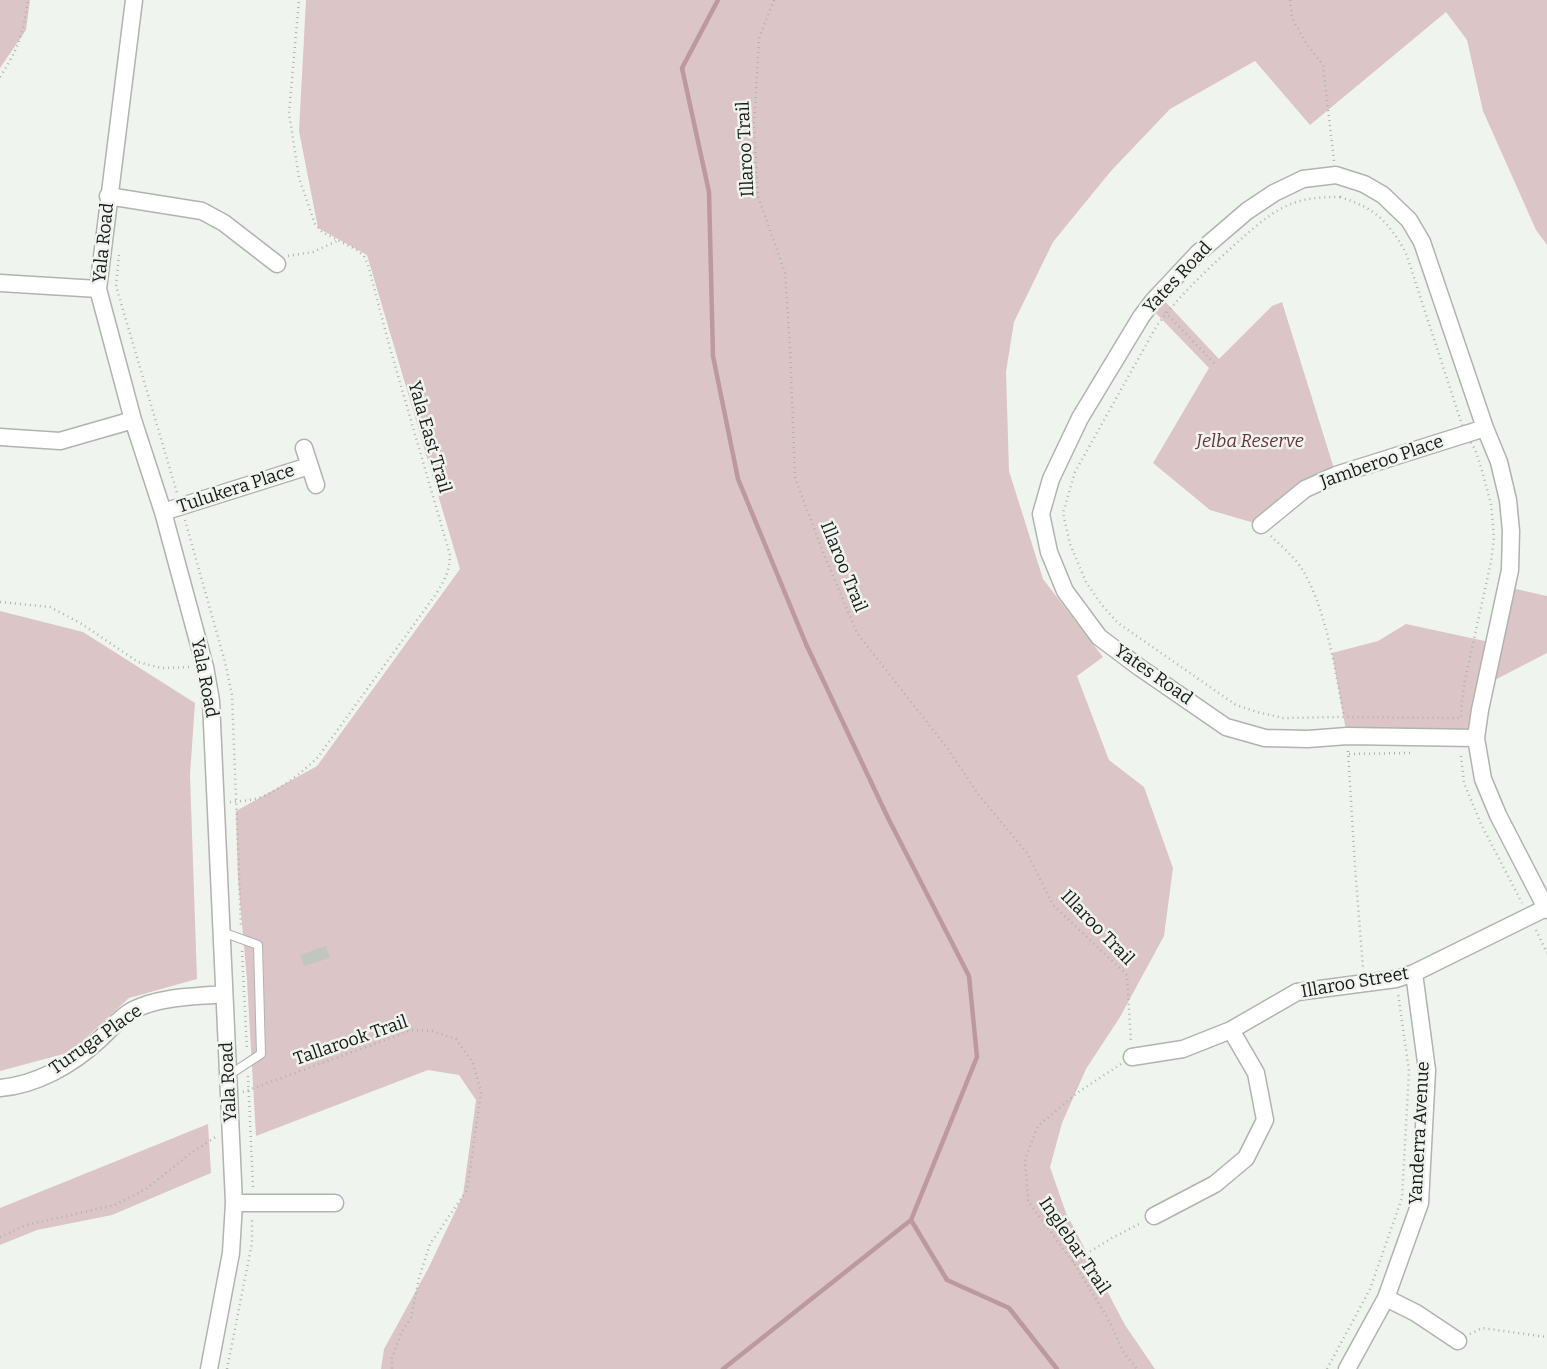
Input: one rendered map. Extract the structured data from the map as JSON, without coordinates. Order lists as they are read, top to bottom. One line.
{"streets":{"street":["Yala Road","Yates Road","Jamberoo Place","Tulukera Place","Illaroo Street","Turuga Place","Yanderra Avenue"],"path":["Illaroo Trail","Yala East Trail","Tallarook Trail","Inglebar Trail"]},"crossings":[["Illaroo Trail","Illaroo Street"],["Illaroo Trail","Inglebar Trail"],["Yala Road","Yala East Trail"],["Yala Road","Tulukera Place"],["Yala Road","Turuga Place"],["Yala Road","Tallarook Trail"],["Yates Road","Jamberoo Place"],["Yates Road","Illaroo Street"],["Illaroo Street","Yanderra Avenue"],["Illaroo Street","Inglebar Trail"]],"parks":["Jelba Reserve"]}
